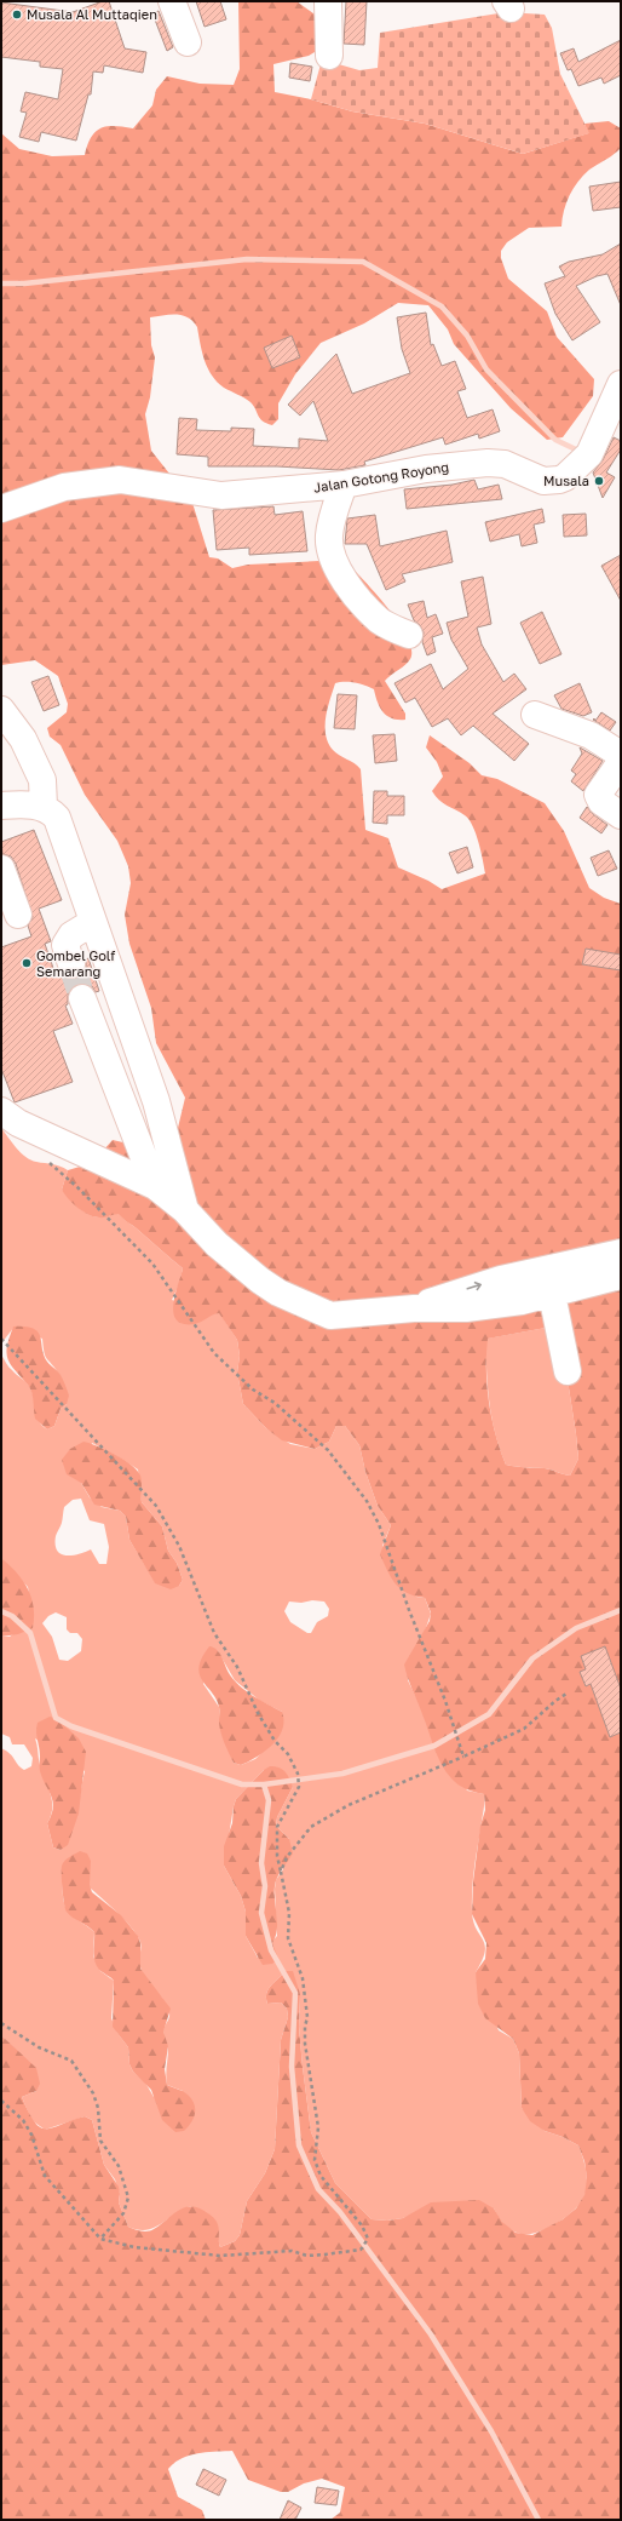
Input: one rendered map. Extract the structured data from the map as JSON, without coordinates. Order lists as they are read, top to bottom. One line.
{"streets":{"street":["Jalan Gotong Royong"]},"places":["Musala Al Muttaqien","Musala","Gombel Golf Semarang"]}
